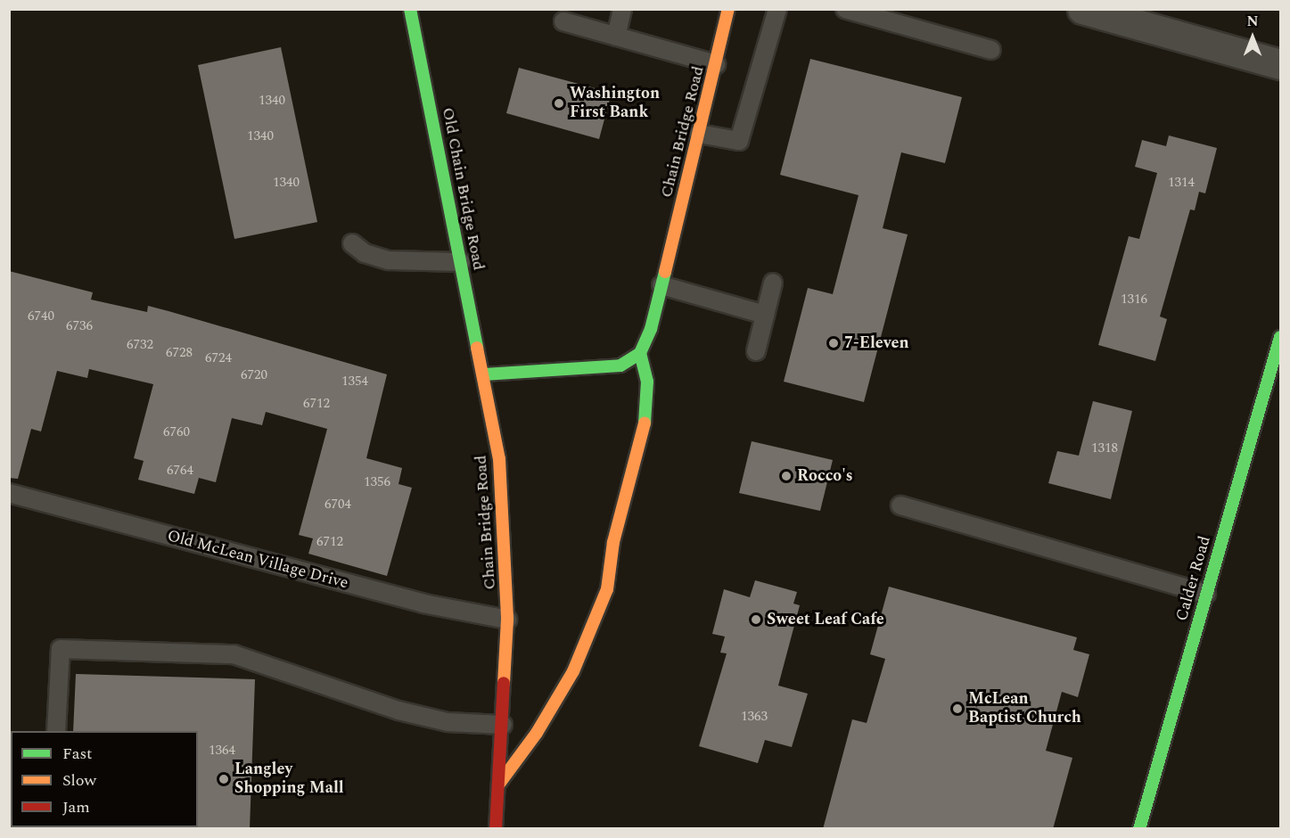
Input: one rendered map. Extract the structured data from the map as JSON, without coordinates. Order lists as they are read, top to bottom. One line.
{"streets":{"street":["Chain Bridge Road","Old Chain Bridge Road","Calder Road"],"lane":["Old McLean Village Drive"]},"crossings":[["Chain Bridge Road","Old Chain Bridge Road"],["Chain Bridge Road","Old McLean Village Drive"]],"places":["Washington First Bank","7-Eleven","Rocco's","Sweet Leaf Cafe","McLean Baptist Church","Langley Shopping Mall"],"house_numbers":["1340","1340","1340","1314","1316","6740","6736","6732","6728","6724","6720","1354","6712","6760","1318","6764","1356","6704","6712","1363","1364"],"legend":["Fast","Slow","Jam"],"north":"top"}
